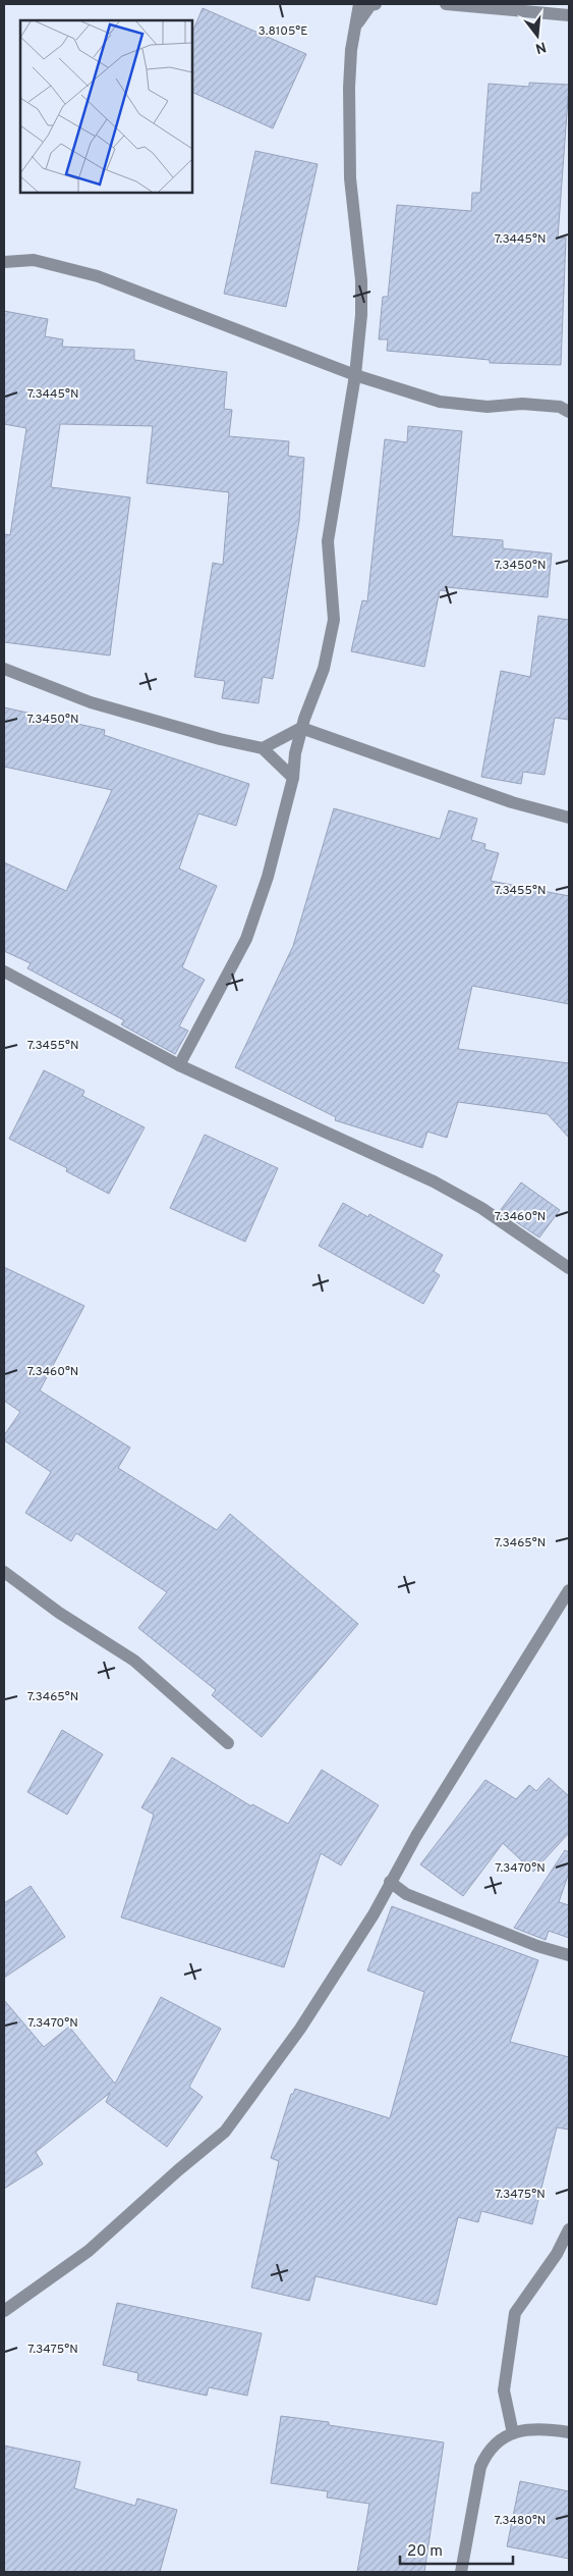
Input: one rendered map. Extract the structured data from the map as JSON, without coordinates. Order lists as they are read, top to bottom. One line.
{"scale_bar":"20 m","north":"bottom","coordinates":["3.8105°E","7.3445°N","7.3450°N","7.3455°N","7.3460°N","7.3465°N","7.3470°N","7.3475°N","7.3480°N"]}
